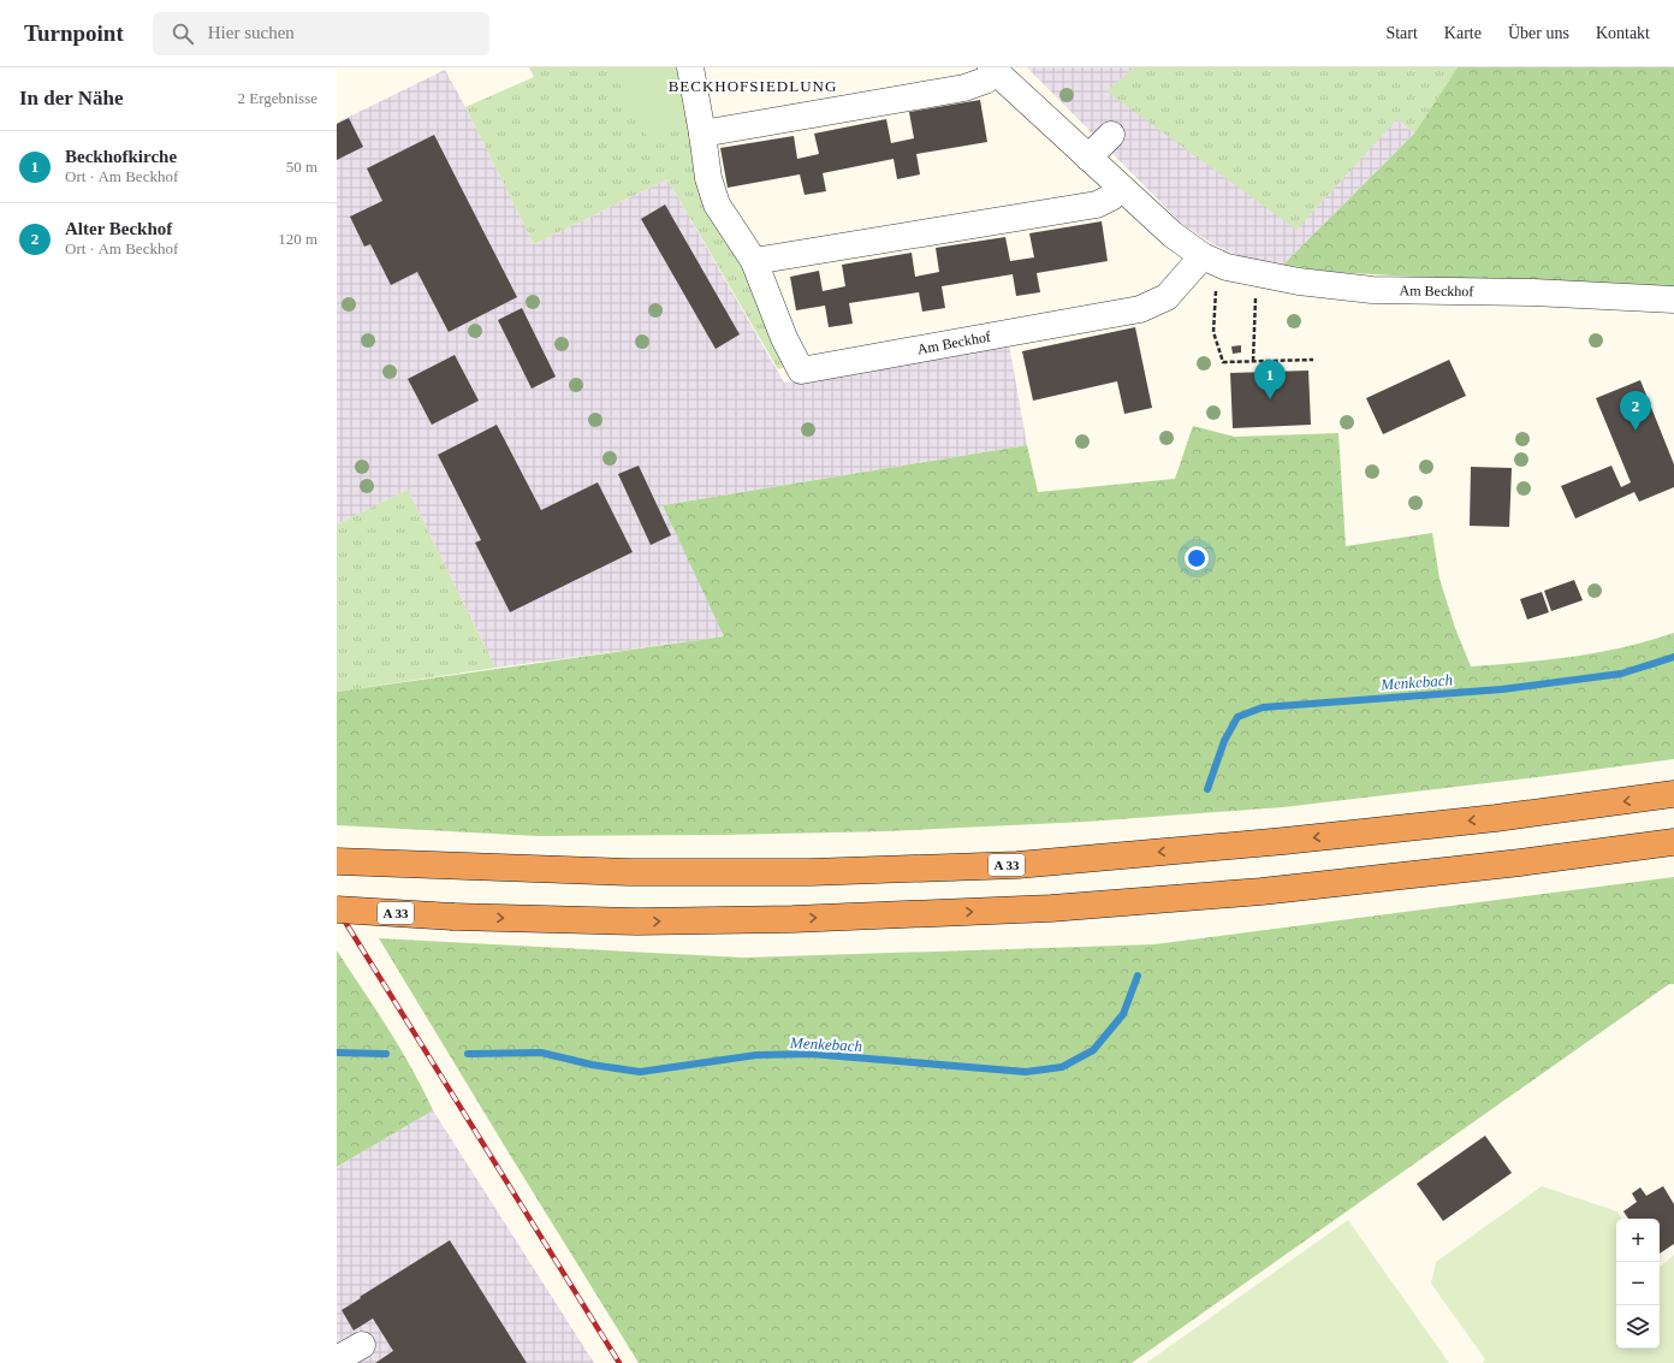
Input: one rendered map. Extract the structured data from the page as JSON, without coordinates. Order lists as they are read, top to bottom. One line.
{"streets":{"highway":["A 33"],"street":["Am Beckhof"]},"districts":["BECKHOFSIEDLUNG"],"water":["Menkebach"],"page":{"header":"Turnpoint","search":"Hier suchen","nav":["Start","Karte","Über uns","Kontakt"],"heading":["In der Nähe","2 Ergebnisse"],"list":[{"mark":"1","name":"Beckhofkirche","note":"Ort · Am Beckhof","value":"50 m"},{"mark":"2","name":"Alter Beckhof","note":"Ort · Am Beckhof","value":"120 m"}],"pins":["1","2"],"map_buttons":["+","−"]}}
